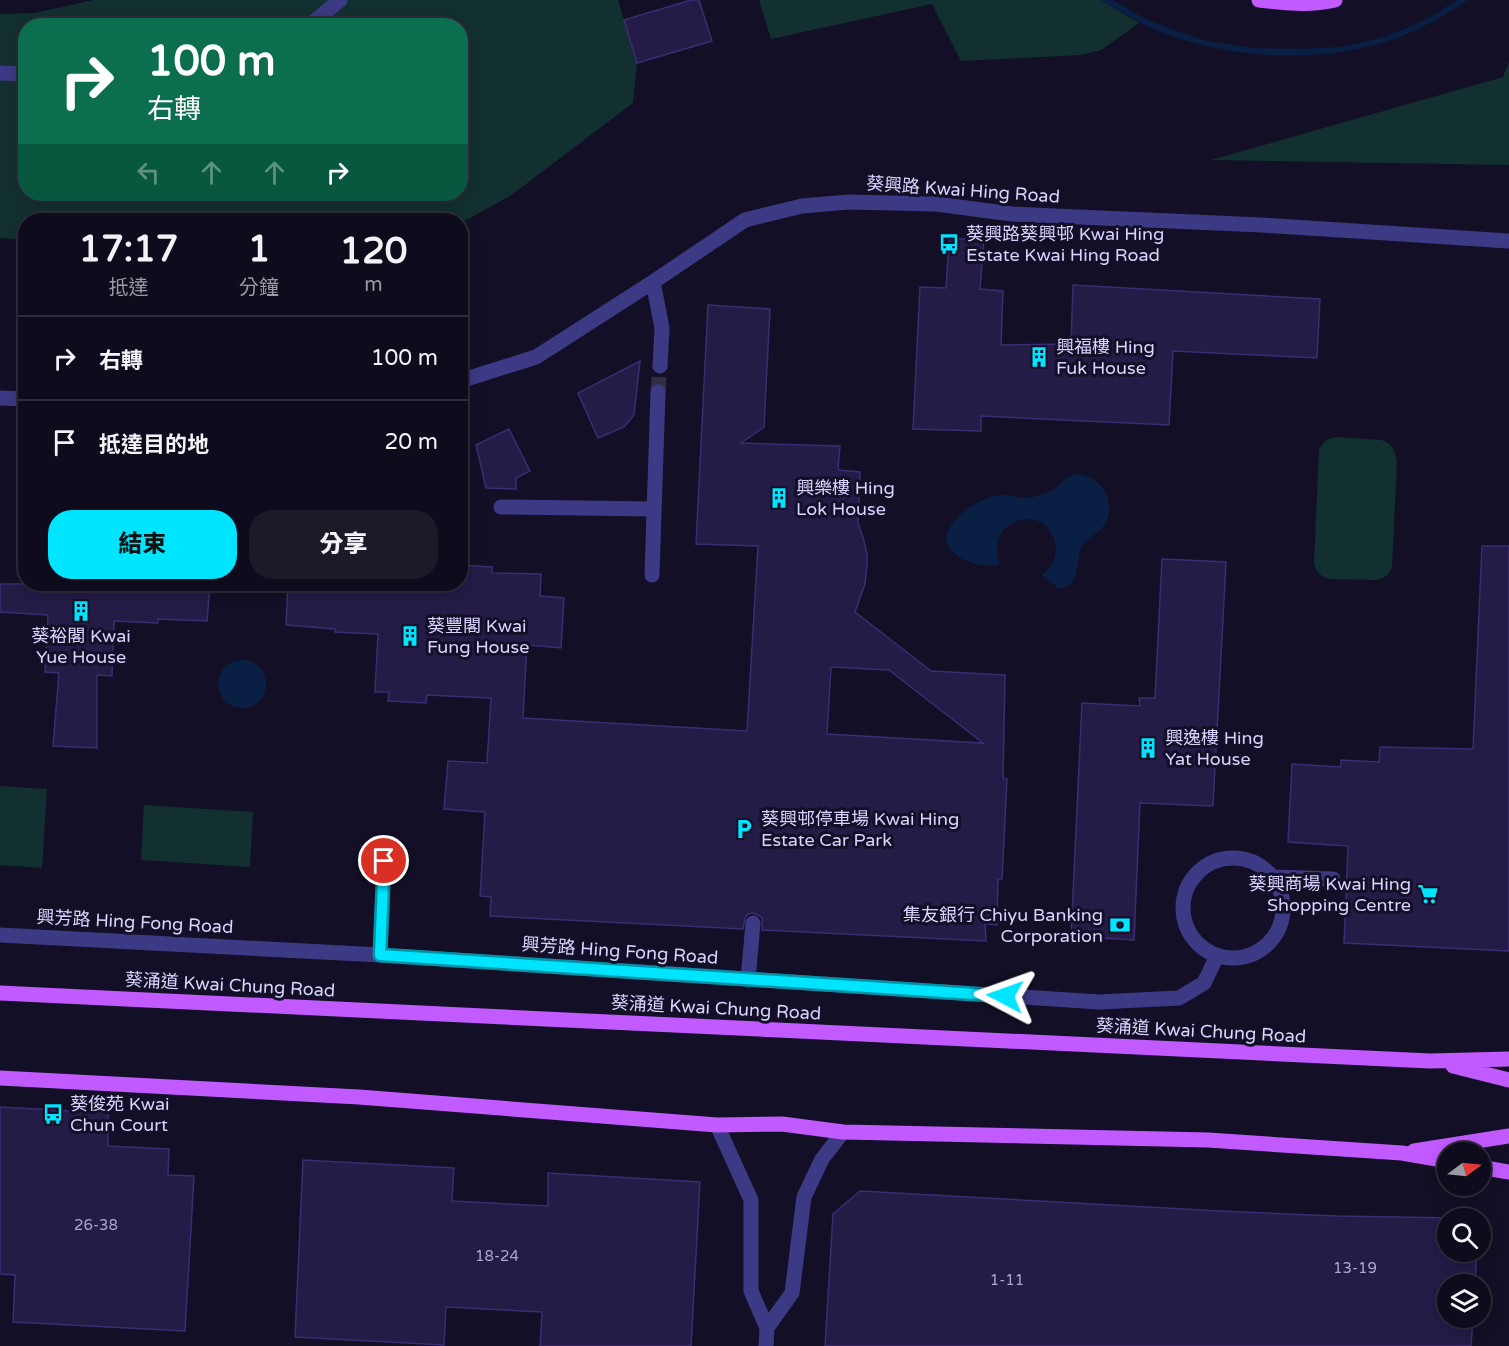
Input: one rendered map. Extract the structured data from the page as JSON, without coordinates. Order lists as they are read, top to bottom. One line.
{"streets":{"main road":["葵涌道 Kwai Chung Road"],"street":["葵興路 Kwai Hing Road","興芳路 Hing Fong Road"]},"places":{"bus stop":["葵興路葵興邨 Kwai Hing Estate Kwai Hing Road","葵俊苑 Kwai Chun Court"],"building":["興福樓 Hing Fuk House","興樂樓 Hing Lok House","葵裕閣 Kwai Yue House","葵豐閣 Kwai Fung House","興逸樓 Hing Yat House"],"parking":["葵興邨停車場 Kwai Hing Estate Car Park"],"supermarket":["葵興商場 Kwai Hing Shopping Centre"],"bank":["集友銀行 Chiyu Banking Corporation"]},"house_numbers":["26-38","18-24","13-19","1-11"],"north":"right","page":{"turn":["100 m","右轉"],"eta":["17:17","抵達","1","分鐘","120","m"],"list":[{"name":"右轉","value":"100 m"},{"name":"抵達目的地","value":"20 m"}],"buttons":["結束","分享"]}}
